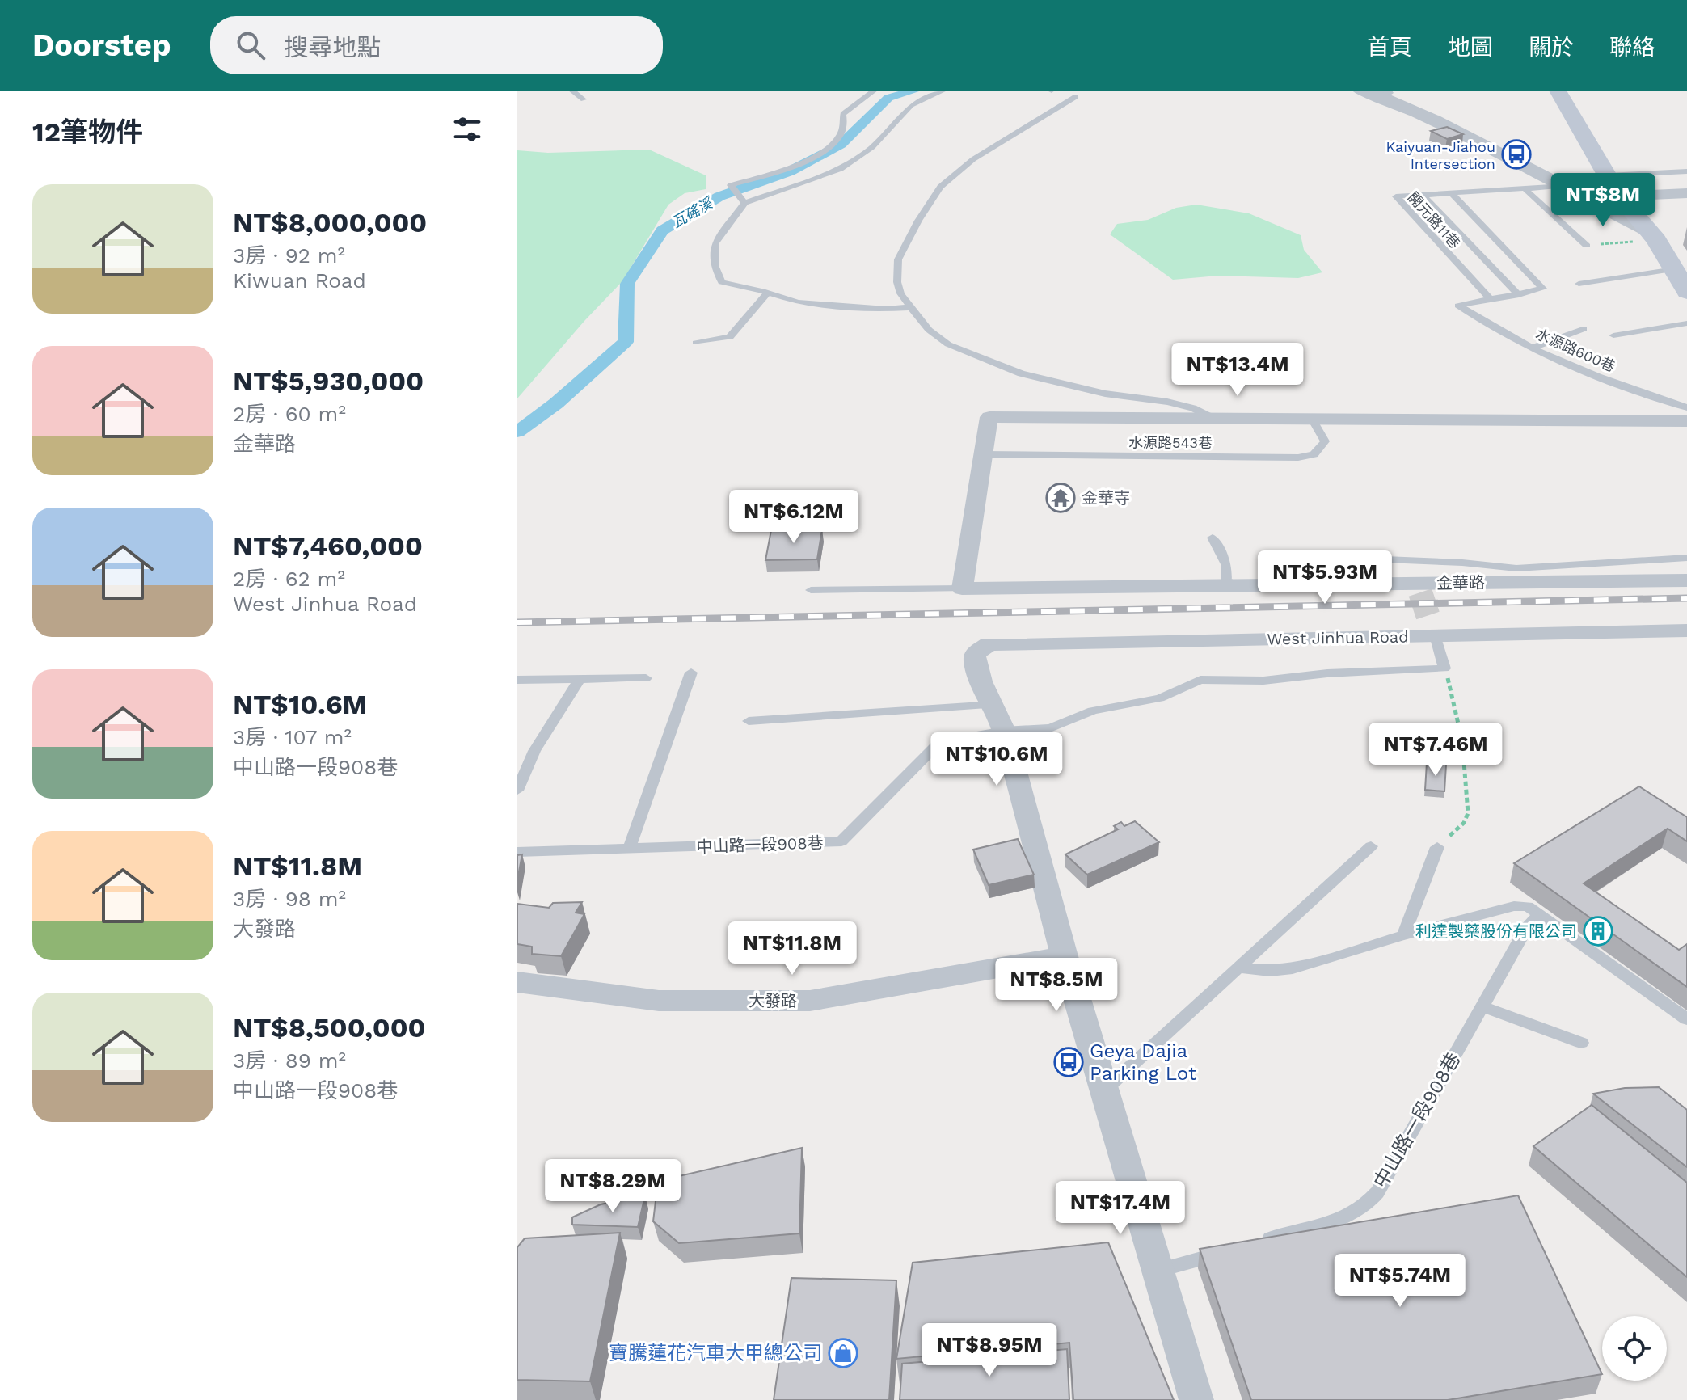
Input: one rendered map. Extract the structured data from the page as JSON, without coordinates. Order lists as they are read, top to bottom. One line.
{"streets":{"street":["金華路","West Jinhua Road","大發路"],"lane":["開元路11巷","水源路600巷","水源路543巷","中山路一段908巷"]},"crossings":[["開元路11巷","水源路600巷"]],"water":["瓦磘溪"],"places":{"bus stop":["Kaiyuan-Jiahou Intersection","Geya Dajia Parking Lot"],"temple":["金華寺"],"building":["利達製藥股份有限公司"],"shop":["寶騰蓮花汽車大甲總公司"]},"page":{"header":"Doorstep","search":"搜尋地點","nav":["首頁","地圖","關於","聯絡"],"heading":"12筆物件","list":[{"name":"NT$8,000,000","note":"3房 · 92 m² · Kiwuan Road"},{"name":"NT$5,930,000","note":"2房 · 60 m² · 金華路"},{"name":"NT$7,460,000","note":"2房 · 62 m² · West Jinhua Road"},{"name":"NT$10.6M","note":"3房 · 107 m² · 中山路一段908巷"},{"name":"NT$11.8M","note":"3房 · 98 m² · 大發路"},{"name":"NT$8,500,000","note":"3房 · 89 m² · 中山路一段908巷"}],"price":["NT$8M","NT$13.4M","NT$6.12M","NT$5.93M","NT$7.46M","NT$10.6M","NT$11.8M","NT$8.5M","NT$8.29M","NT$17.4M","NT$5.74M","NT$8.95M"]}}
